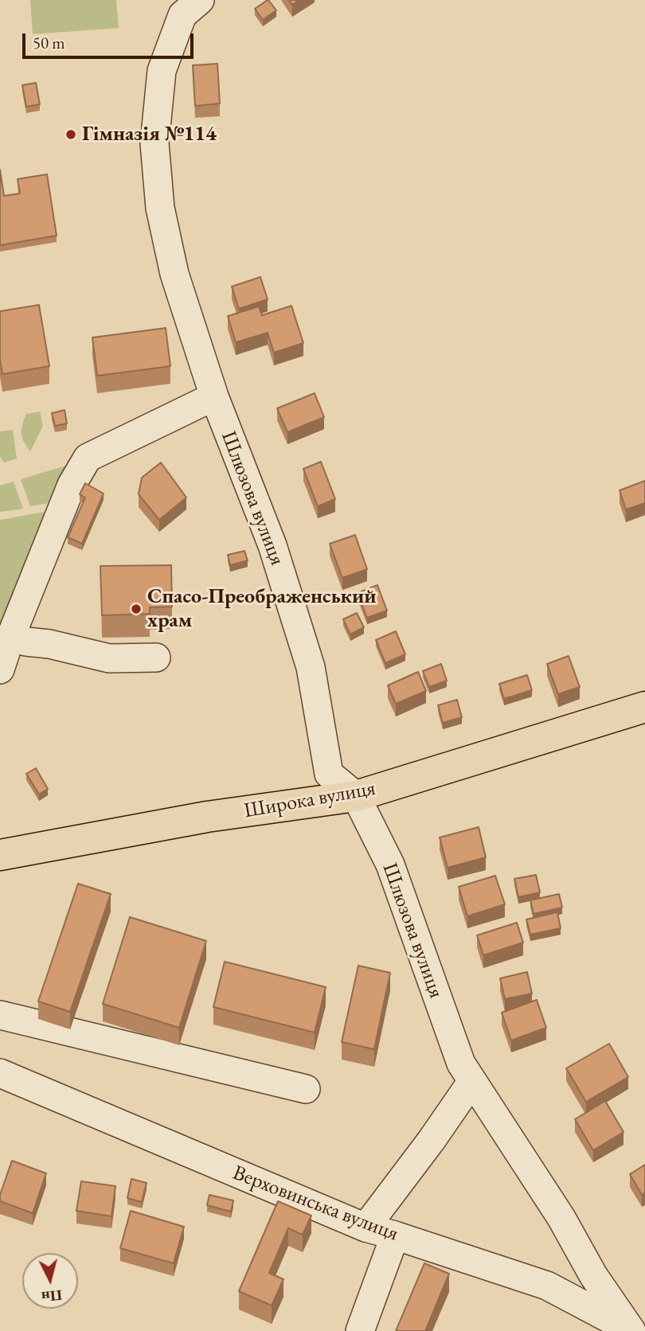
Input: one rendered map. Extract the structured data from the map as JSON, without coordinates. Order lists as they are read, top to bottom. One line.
{"streets":{"main road":["Широка вулиця"],"street":["Шлюзова вулиця","Верховинська вулиця"]},"crossings":[["Шлюзова вулиця","Широка вулиця"],["Шлюзова вулиця","Верховинська вулиця"]],"places":["Гімназія №114","Спасо-Преображенський храм"],"scale_bar":"50 m","north":"bottom"}
